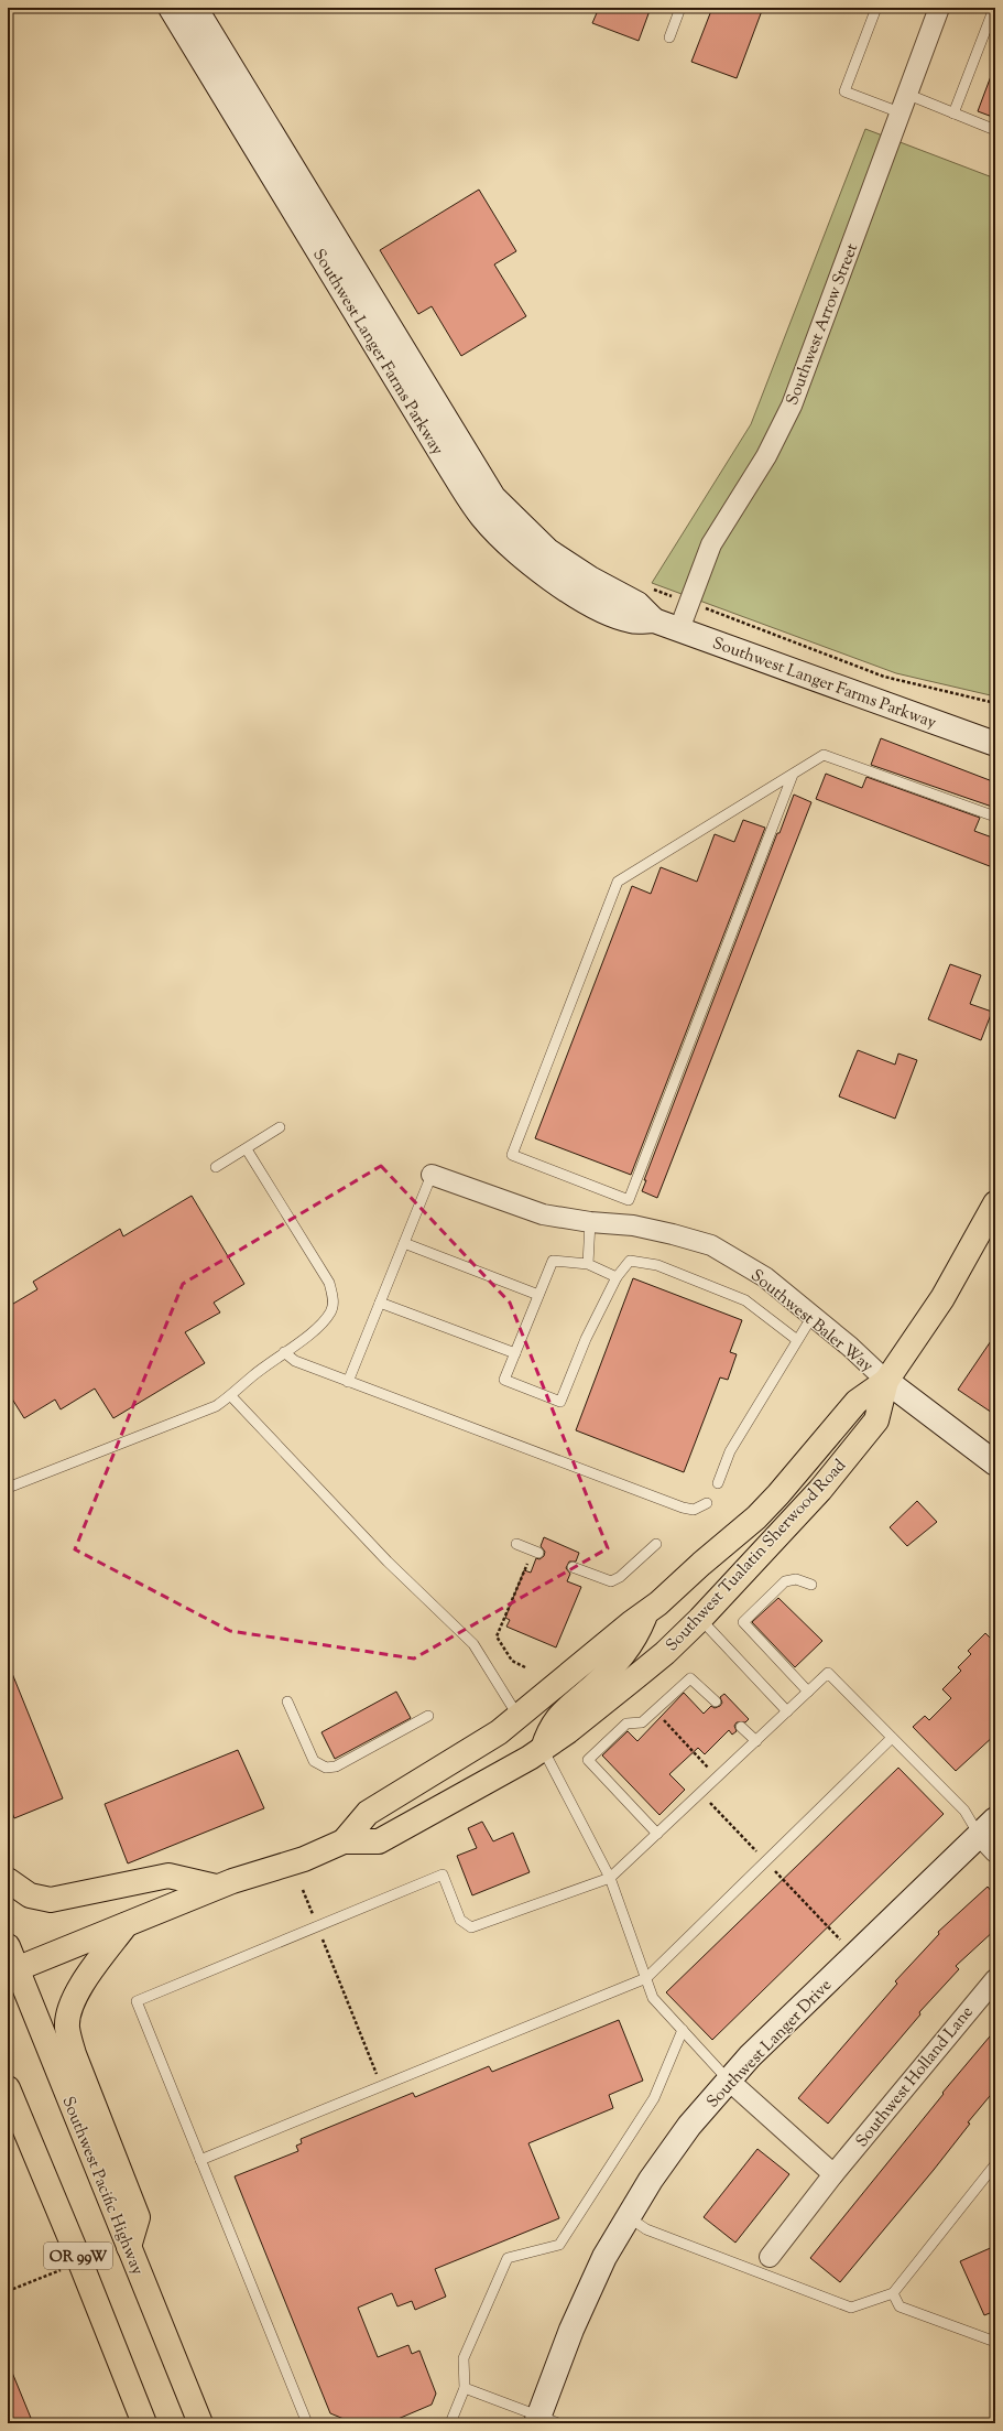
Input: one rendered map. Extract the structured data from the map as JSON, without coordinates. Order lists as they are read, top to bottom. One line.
{"streets":{"highway":["Southwest Tualatin Sherwood Road","Southwest Pacific Highway","OR 99W"],"street":["Southwest Arrow Street","Southwest Langer Farms Parkway","Southwest Baler Way","Southwest Langer Drive","Southwest Holland Lane"]},"crossings":[["Southwest Arrow Street","Southwest Langer Farms Parkway"],["Southwest Baler Way","Southwest Tualatin Sherwood Road"],["Southwest Tualatin Sherwood Road","Southwest Pacific Highway"]]}
